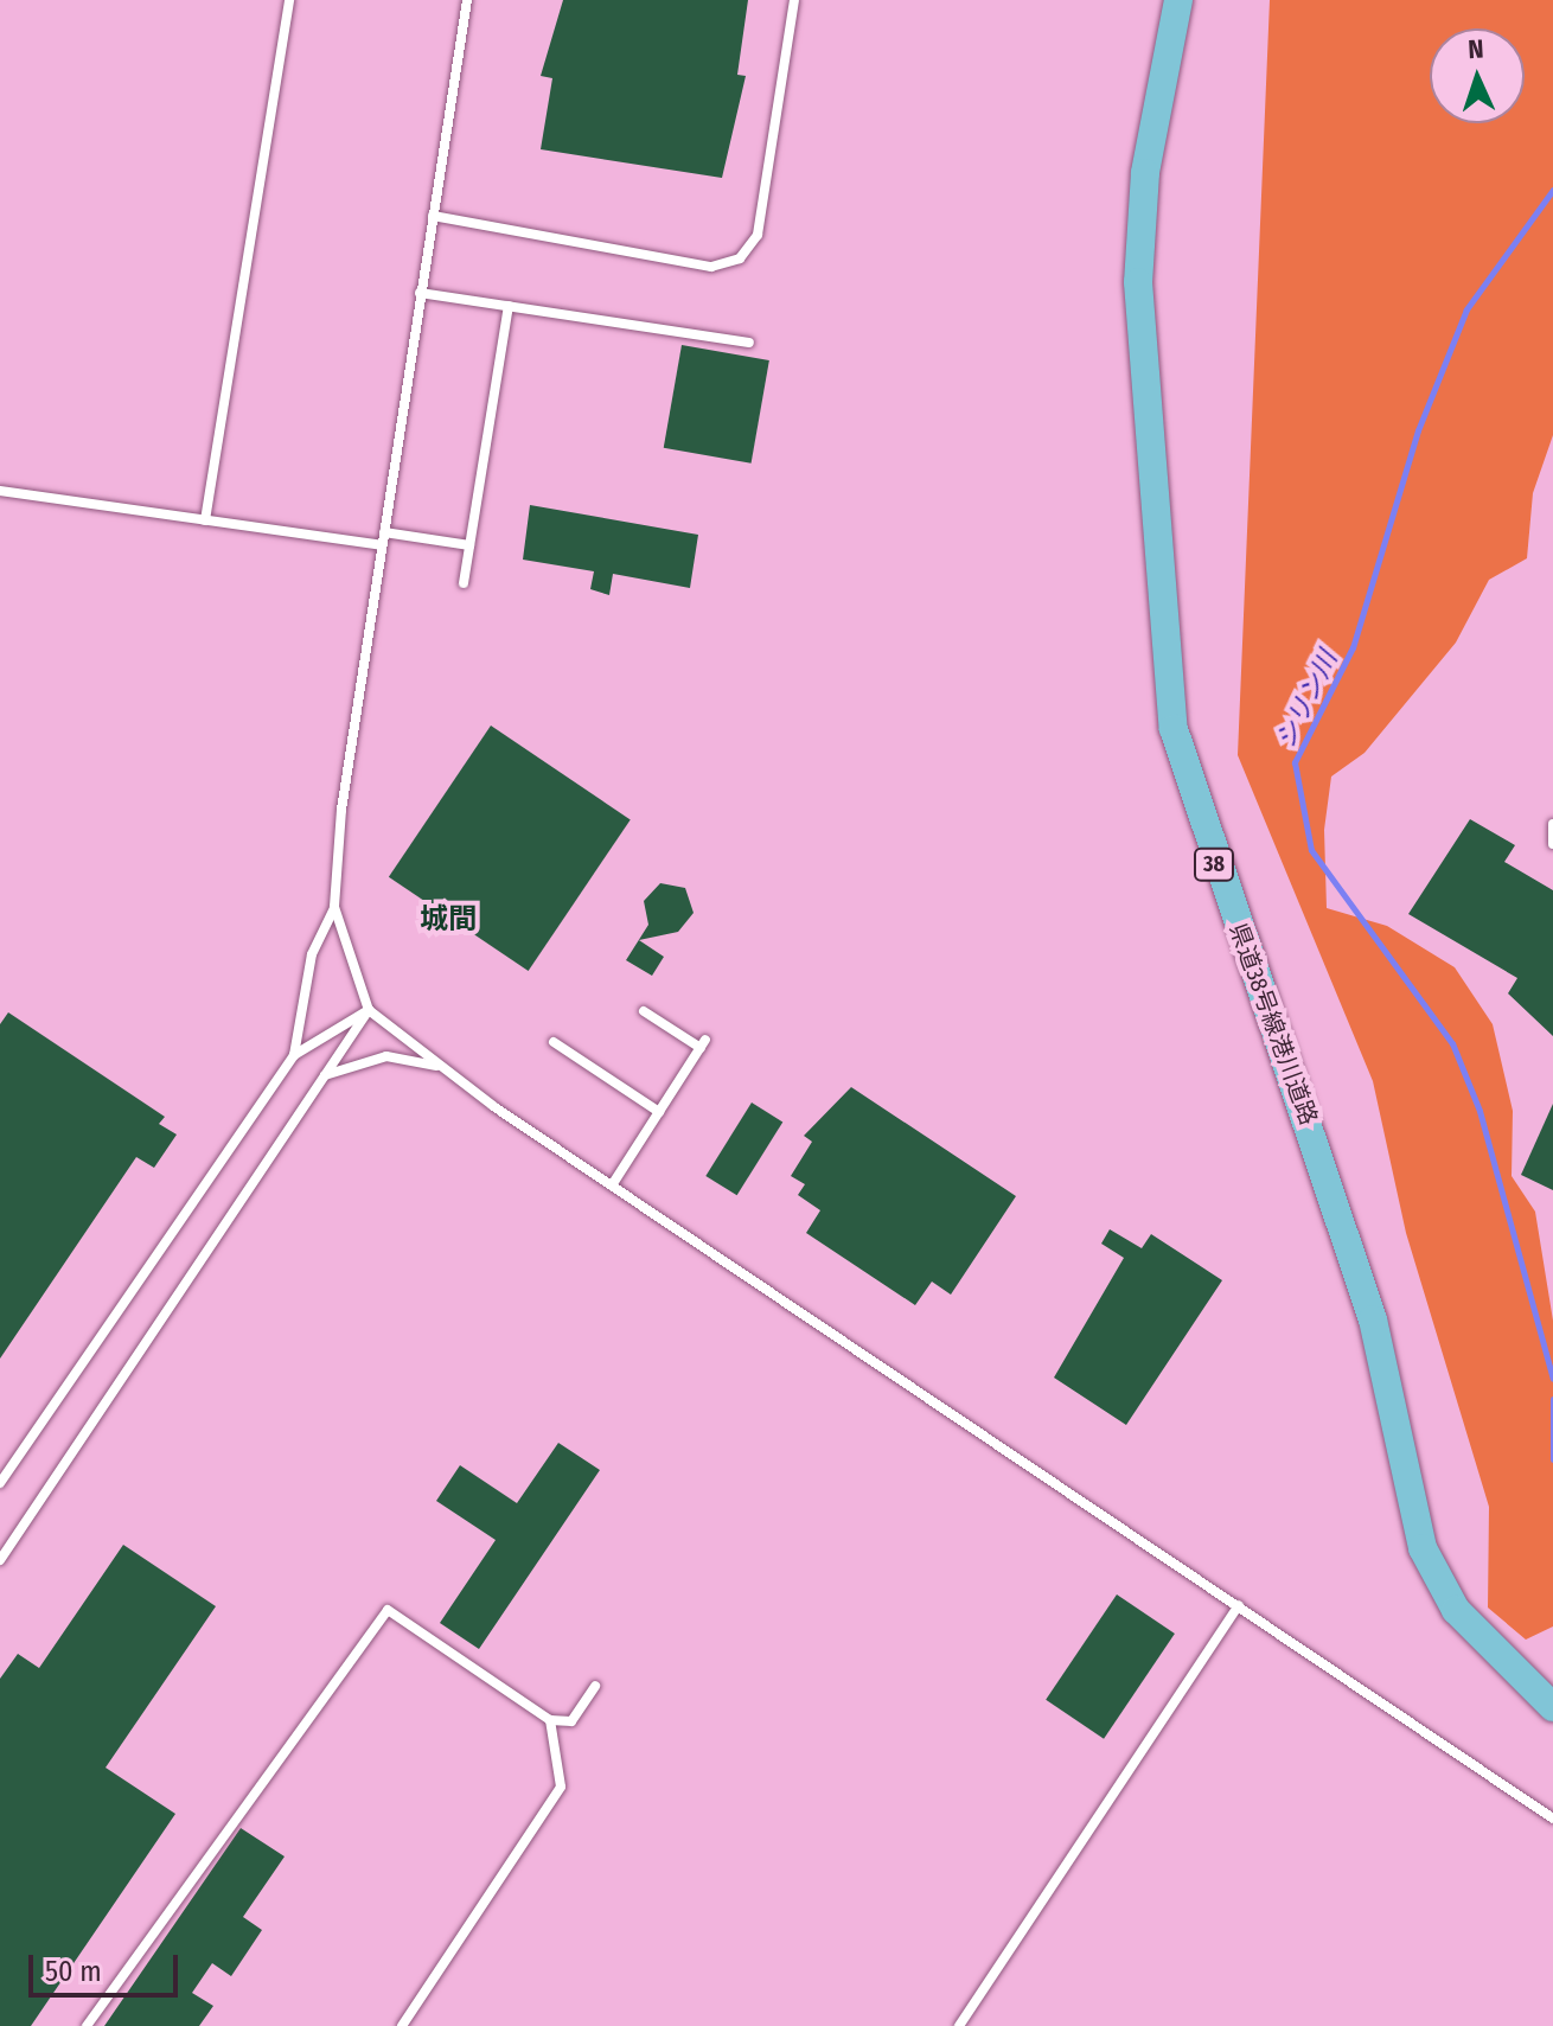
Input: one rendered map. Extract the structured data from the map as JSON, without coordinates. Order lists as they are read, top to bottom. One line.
{"streets":{"main road":["38","県道38号線港川道路"]},"districts":["城間"],"water":["シリン川"],"scale_bar":"50 m","north":"top"}
